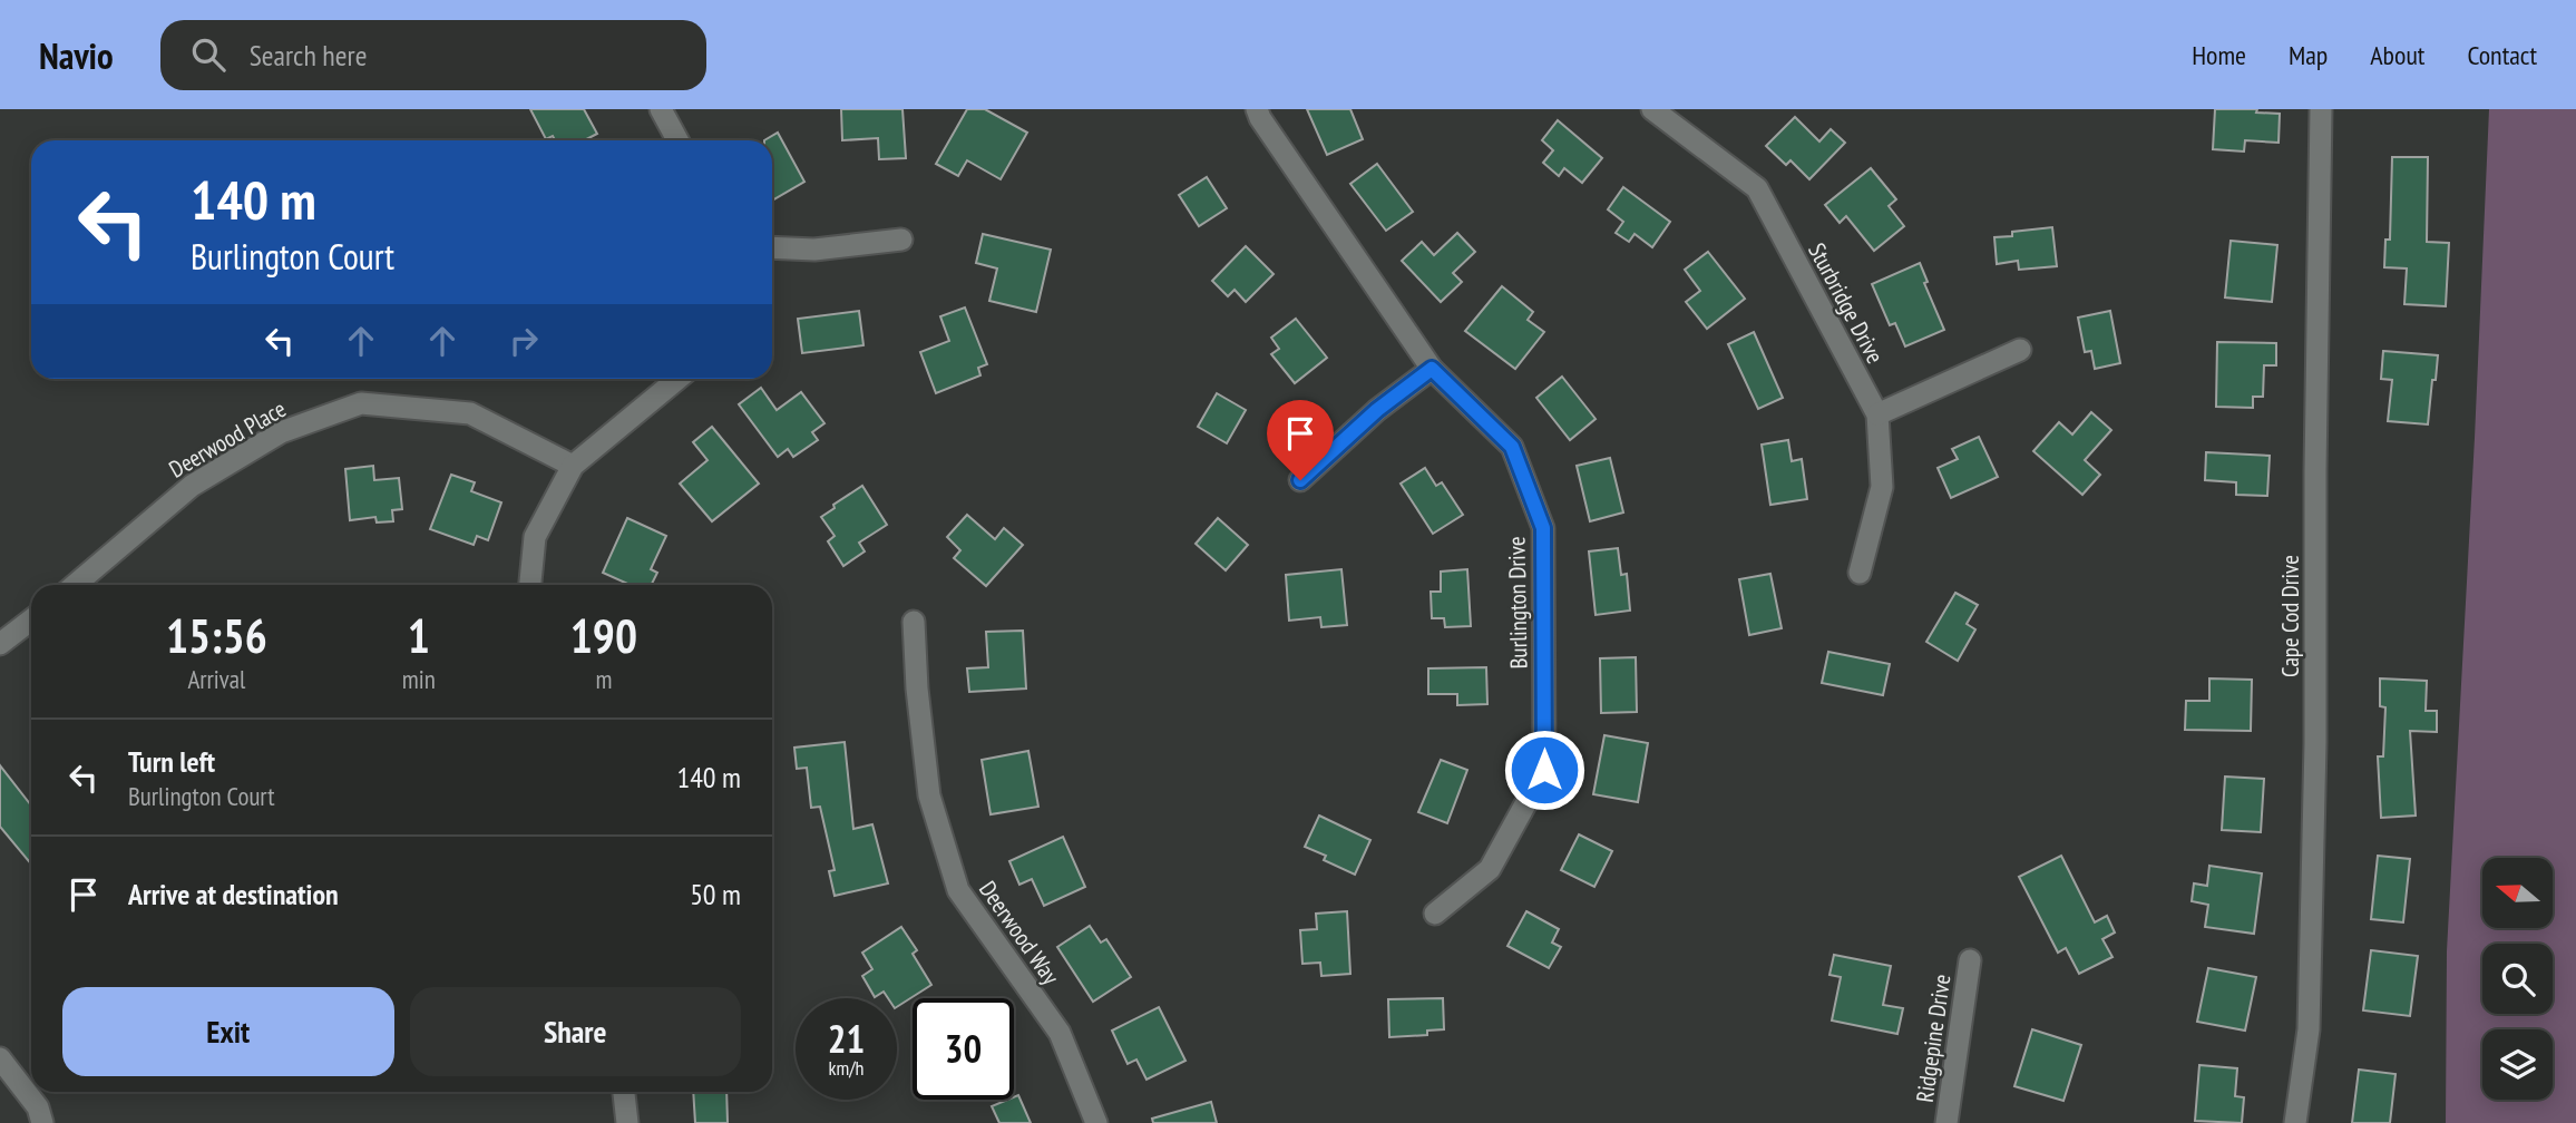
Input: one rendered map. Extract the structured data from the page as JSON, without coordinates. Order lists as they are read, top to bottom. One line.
{"streets":{"street":["Sturbridge Drive","Deerwood Place","Burlington Drive","Cape Cod Drive","Deerwood Way","Ridgepine Drive"]},"north":"left","page":{"header":"Navio","search":"Search here","nav":["Home","Map","About","Contact"],"turn":["140 m","Burlington Court"],"eta":["15:56","Arrival","1","min","190","m"],"list":[{"name":"Turn left","note":"Burlington Court","value":"140 m"},{"name":"Arrive at destination","value":"50 m"}],"buttons":["Exit","Share"],"speed":"21 km/h","limit":"30"}}
